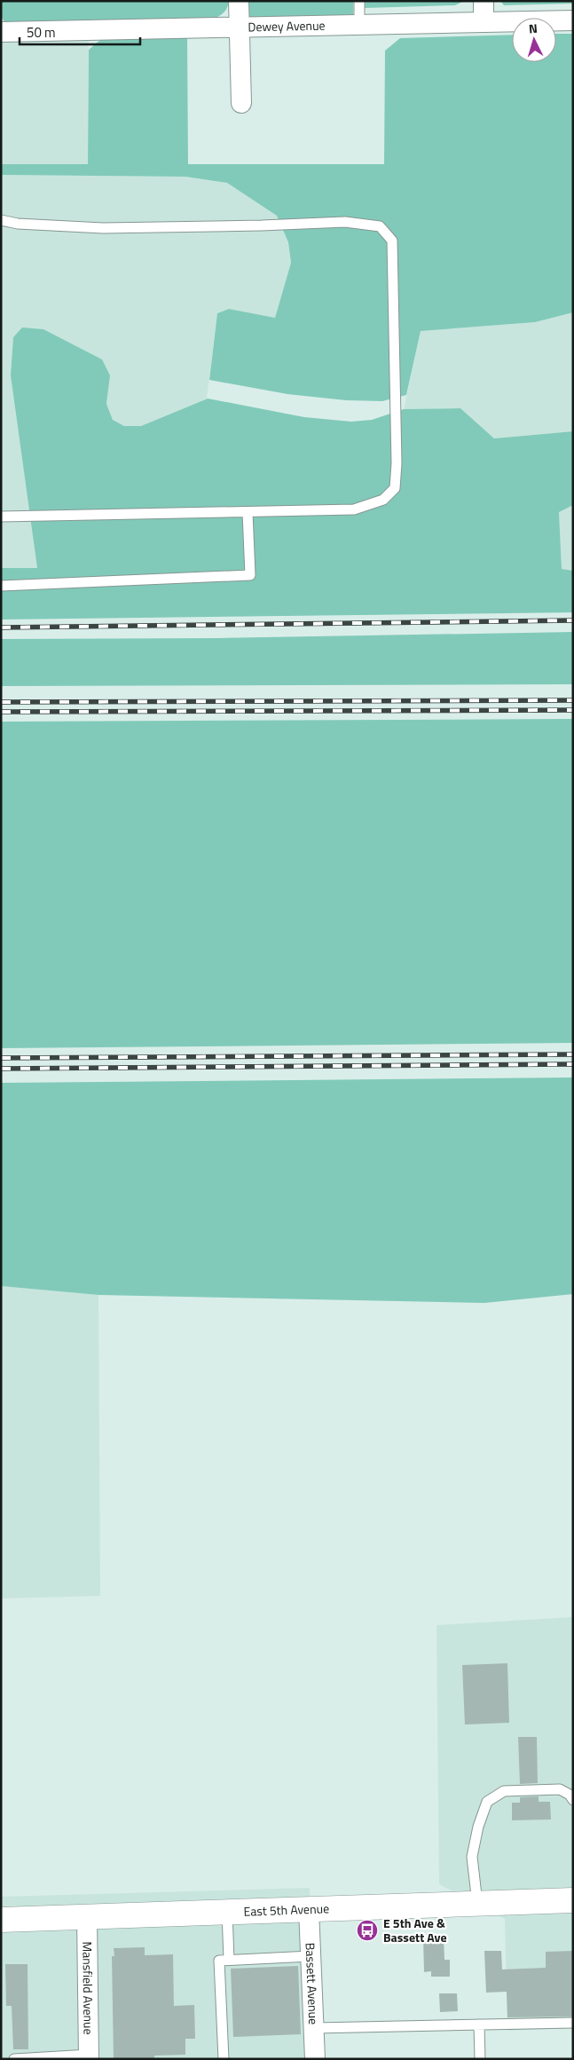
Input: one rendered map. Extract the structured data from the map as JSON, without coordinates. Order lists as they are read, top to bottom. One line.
{"streets":{"main road":["East 5th Avenue"],"street":["Dewey Avenue","Bassett Avenue","Mansfield Avenue"]},"crossings":[["East 5th Avenue","Bassett Avenue"],["East 5th Avenue","Mansfield Avenue"]],"places":{"bus stop":["E 5th Ave & Bassett Ave"]},"scale_bar":"50 m","north":"top"}
